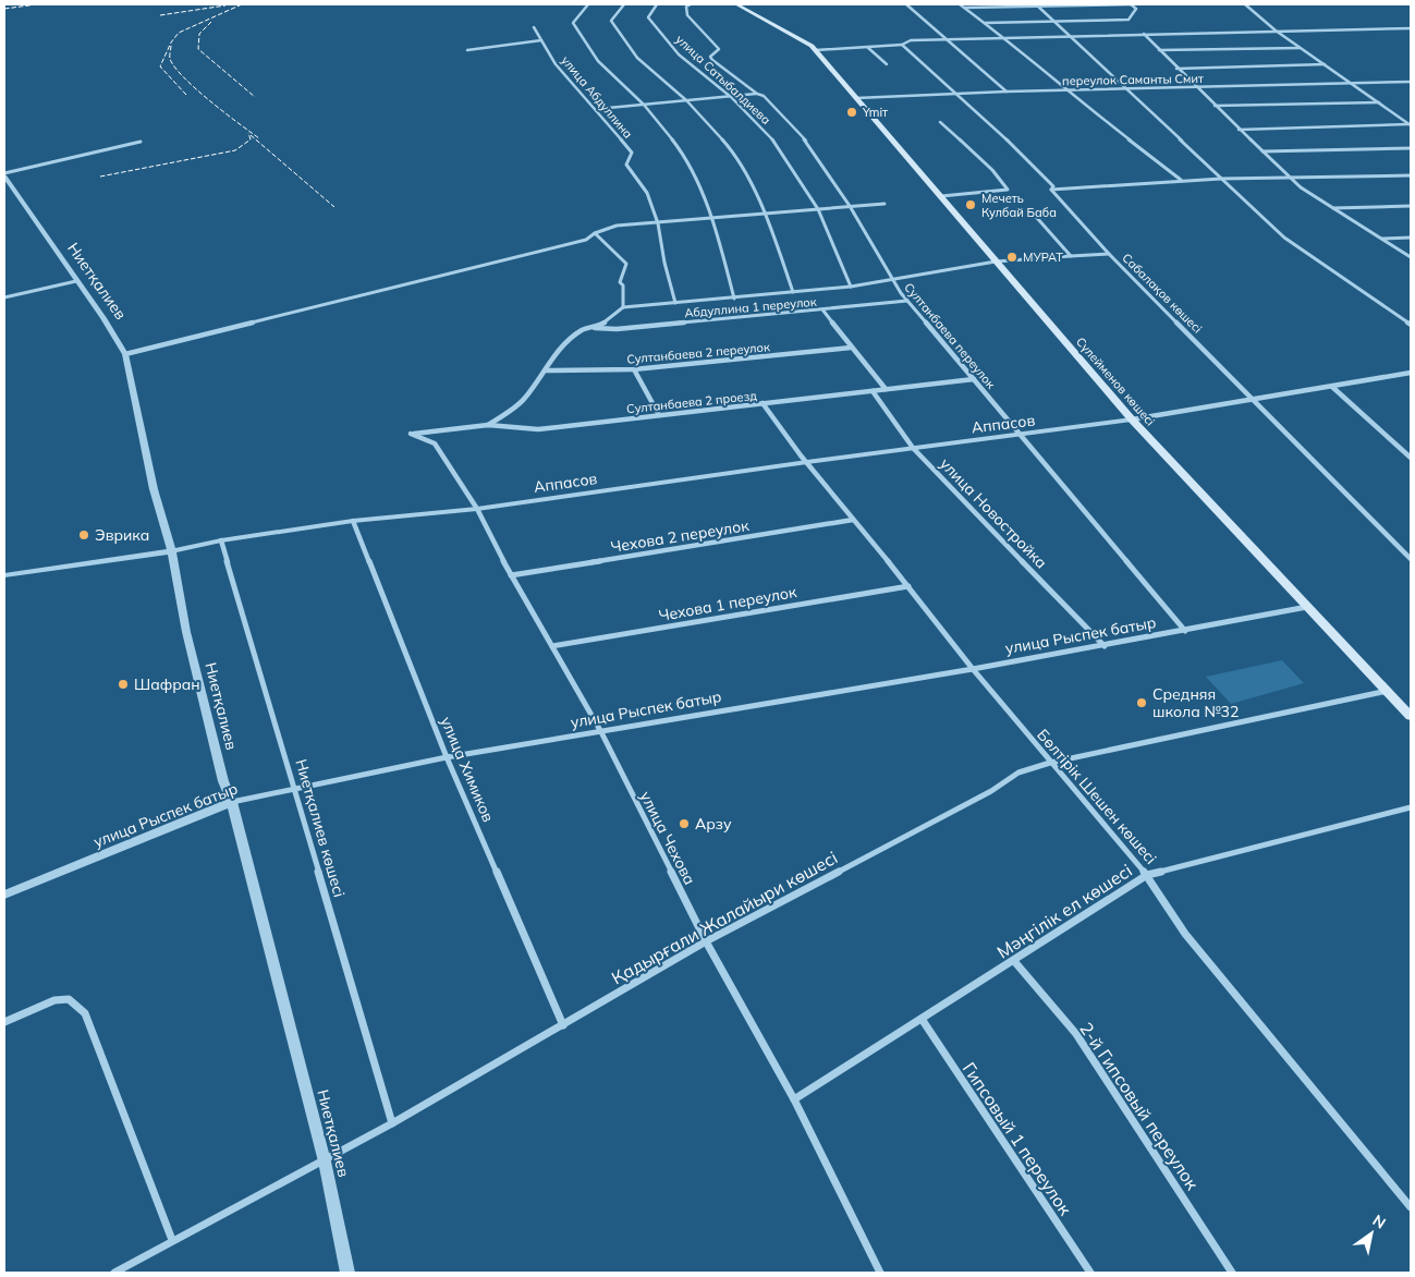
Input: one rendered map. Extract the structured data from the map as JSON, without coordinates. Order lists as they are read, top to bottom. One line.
{"streets":{"main road":["Сүлейменов көшесі"],"street":["улица Сатыбалдиева","переулок Саманты Смит","улица Абдуллина","Ниетқалиев","Сабалақов көшесі","Абдуллина 1 переулок","Султанбаева переулок","Султанбаева 2 переулок","Султанбаева 2 проезд","Аппасов","улица Новостройка","Чехова 2 переулок","Чехова 1 переулок","улица Рыспек батыр","улица Химиков","Бөлтірік Шешен көшесі","Ниетқалиев көшесі","улица Чехова","Мәңгілік ел көшесі","Қадырғали Жалайыри көшесі","2-й Гипсовый переулок","Гипсовый 1 переулок"]},"crossings":[["переулок Саманты Смит","Сабалақов көшесі"],["переулок Саманты Смит","Сүлейменов көшесі"],["Ниетқалиев","Аппасов"],["Ниетқалиев","улица Рыспек батыр"],["Ниетқалиев","Қадырғали Жалайыри көшесі"],["Абдуллина 1 переулок","Султанбаева переулок"],["Султанбаева переулок","Султанбаева 2 проезд"],["Султанбаева переулок","Аппасов"],["Султанбаева переулок","улица Рыспек батыр"],["Сүлейменов көшесі","Аппасов"],["Сүлейменов көшесі","улица Рыспек батыр"],["Сүлейменов көшесі","Қадырғали Жалайыри көшесі"],["Султанбаева 2 проезд","улица Новостройка"],["Султанбаева 2 проезд","Бөлтірік Шешен көшесі"],["Султанбаева 2 проезд","улица Чехова"],["Аппасов","улица Новостройка"],["Аппасов","улица Химиков"],["Аппасов","Бөлтірік Шешен көшесі"],["Аппасов","Ниетқалиев көшесі"],["Аппасов","улица Чехова"],["улица Новостройка","улица Рыспек батыр"],["Чехова 2 переулок","Бөлтірік Шешен көшесі"],["Чехова 2 переулок","улица Чехова"],["Чехова 1 переулок","Бөлтірік Шешен көшесі"],["Чехова 1 переулок","улица Чехова"],["улица Рыспек батыр","улица Химиков"],["улица Рыспек батыр","Бөлтірік Шешен көшесі"],["улица Рыспек батыр","Ниетқалиев көшесі"],["улица Рыспек батыр","улица Чехова"],["улица Химиков","Қадырғали Жалайыри көшесі"],["Бөлтірік Шешен көшесі","Мәңгілік ел көшесі"],["Бөлтірік Шешен көшесі","Қадырғали Жалайыри көшесі"],["Ниетқалиев көшесі","Қадырғали Жалайыри көшесі"],["улица Чехова","Мәңгілік ел көшесі"],["улица Чехова","Қадырғали Жалайыри көшесі"],["Мәңгілік ел көшесі","2-й Гипсовый переулок"],["Мәңгілік ел көшесі","Гипсовый 1 переулок"]],"places":["Ymiт","Мечеть Кулбай Баба","МУРАТ","Эврика","Шафран","Средняя школа №32","Арзу"],"north":"top right"}
